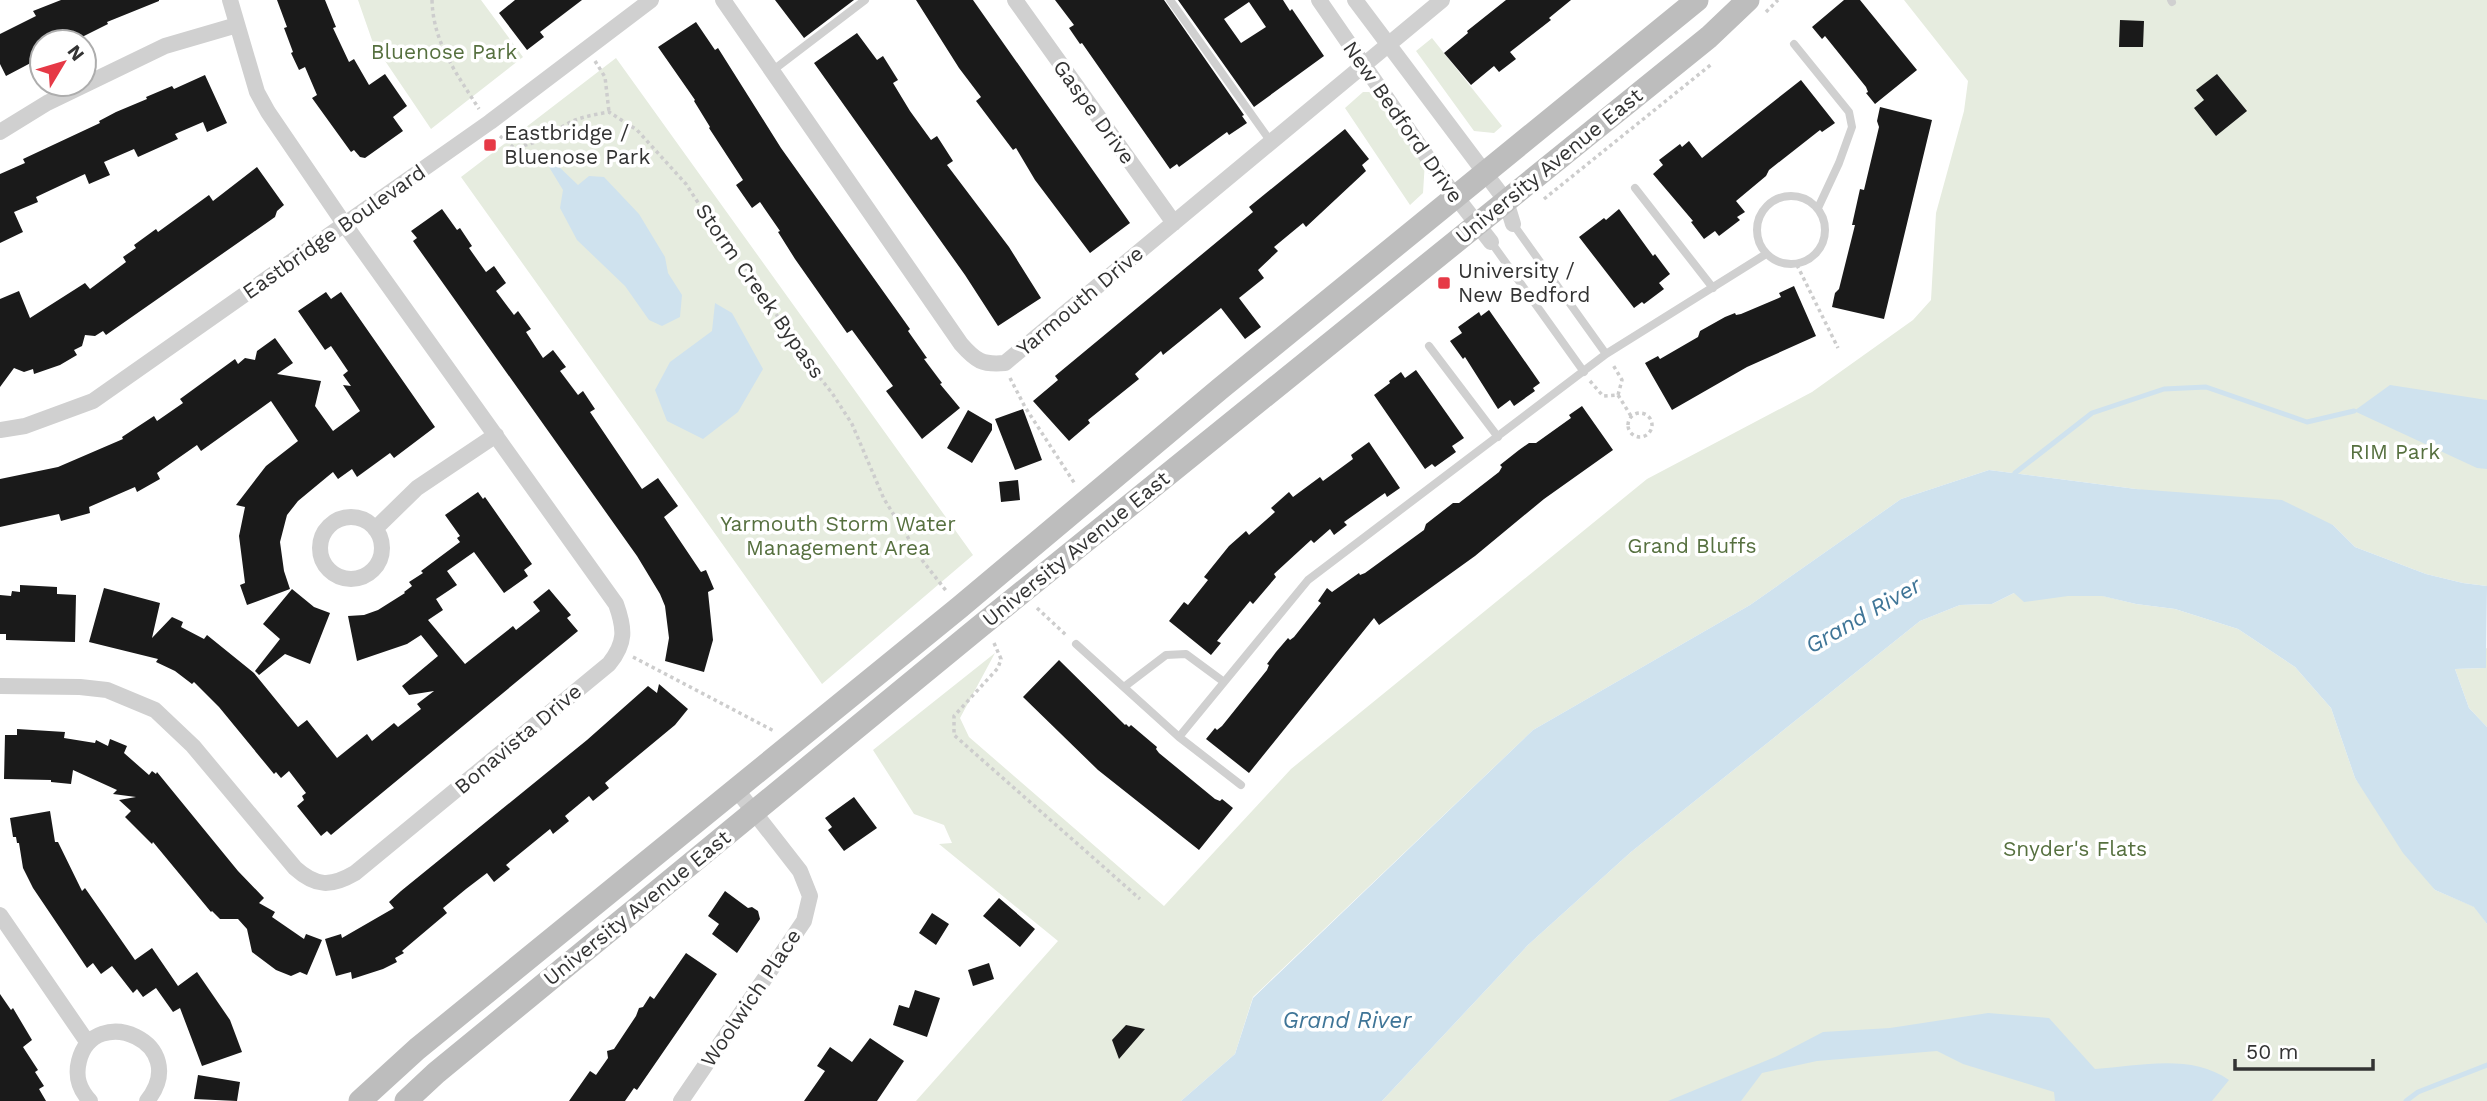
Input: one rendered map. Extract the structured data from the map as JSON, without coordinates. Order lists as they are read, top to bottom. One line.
{"streets":{"main road":["University Avenue East"],"street":["Gaspe Drive","New Bedford Drive","Eastbridge Boulevard","Yarmouth Drive","Bonavista Drive","Woolwich Place"],"path":["Storm Creek Bypass"]},"crossings":[["Gaspe Drive","Yarmouth Drive"],["New Bedford Drive","University Avenue East"],["New Bedford Drive","Yarmouth Drive"],["University Avenue East","Woolwich Place"]],"water":["Grand River"],"parks":["Bluenose Park","RIM Park","Yarmouth Storm Water Management Area","Grand Bluffs","Snyder's Flats"],"places":{"transit":["Eastbridge / Bluenose Park","University / New Bedford"]},"scale_bar":"50 m","north":"top right"}
